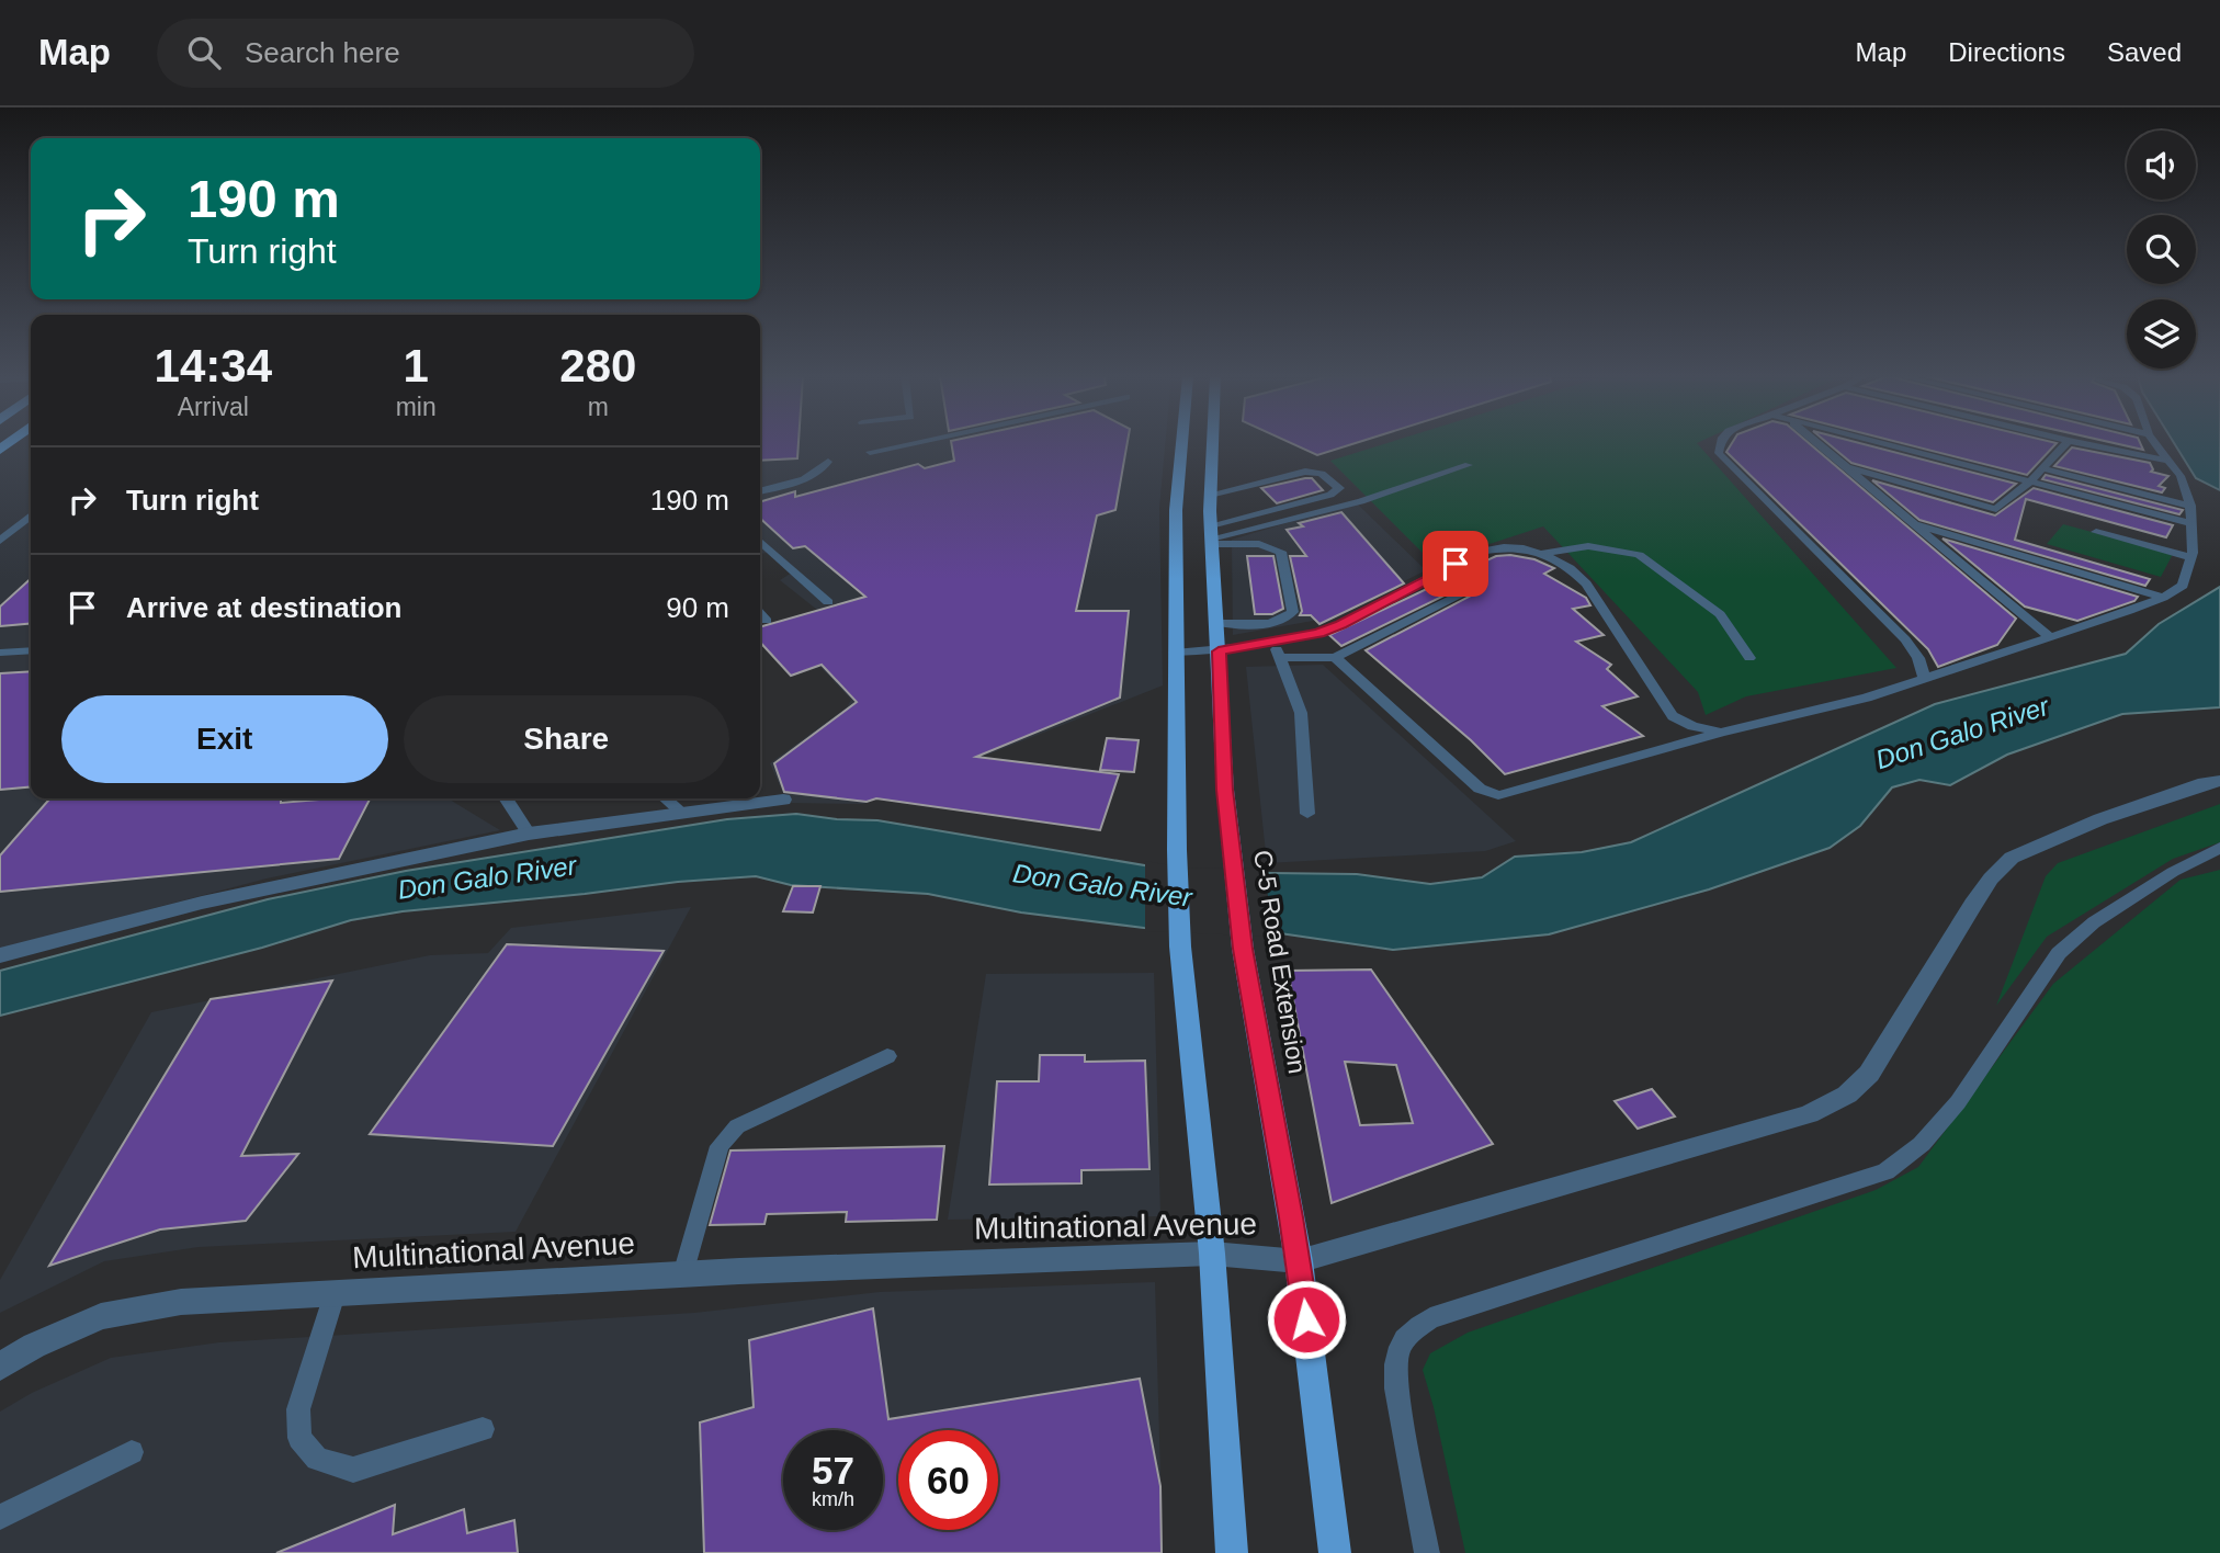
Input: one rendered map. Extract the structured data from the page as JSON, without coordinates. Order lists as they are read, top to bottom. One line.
{"streets":{"main road":["C-5 Road Extension"],"street":["Multinational Avenue"]},"crossings":[["C-5 Road Extension","Multinational Avenue"]],"water":["Don Galo River"],"page":{"header":"Map","search":"Search here","nav":["Map","Directions","Saved"],"turn":["190 m","Turn right"],"eta":["14:34","Arrival","1","min","280","m"],"list":[{"name":"Turn right","value":"190 m"},{"name":"Arrive at destination","value":"90 m"}],"buttons":["Exit","Share"],"speed":"57 km/h","limit":"60"}}
